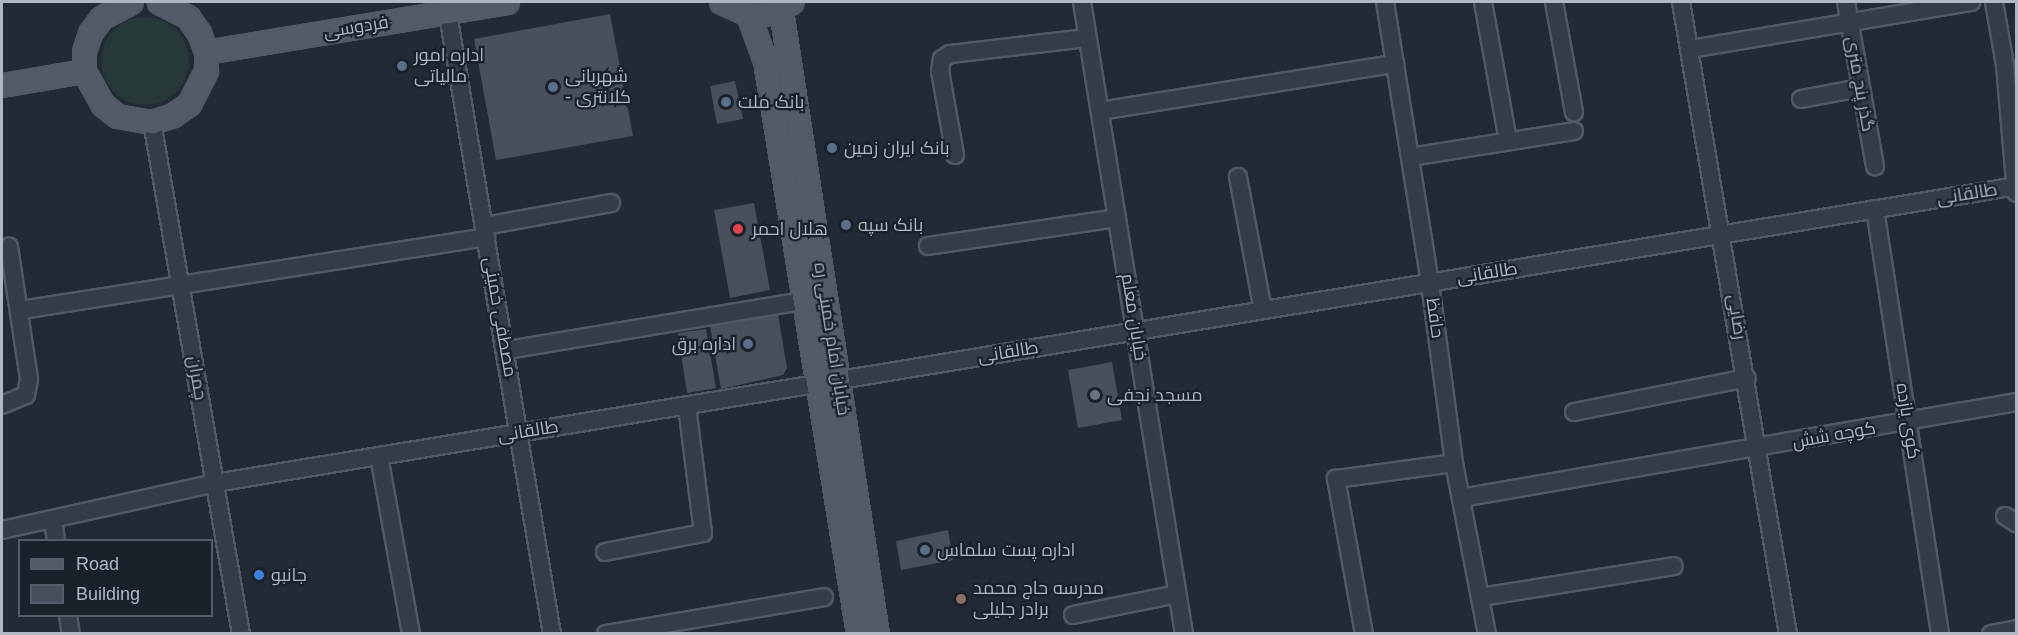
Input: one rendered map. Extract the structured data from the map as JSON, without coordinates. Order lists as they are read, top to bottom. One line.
{"streets":{"main road":["فردوسی","خیابان امام خمینی ره"],"street":["گذر پنج متری","طالقانی","مصطفی خمینی","خیابان معلم","رضایی","حافظ","چمران","کوی یازده","کوچه شش"]},"crossings":[["فردوسی","مصطفی خمینی"],["طالقانی","مصطفی خمینی"],["طالقانی","خیابان معلم"],["طالقانی","رضایی"],["طالقانی","حافظ"],["طالقانی","خیابان امام خمینی ره"],["طالقانی","چمران"],["طالقانی","کوی یازده"],["رضایی","کوچه شش"],["حافظ","کوچه شش"],["کوی یازده","کوچه شش"]],"places":["اداره امور مالیاتی","شهربانی - کلانتری","بانک ملت","بانک ایران زمین","بانک سپه","هلال احمر","اداره برق","مسجد نجفی","اداره پست سلماس","جانبو","مدرسه حاج محمد برادر جلیلی"],"legend":["Road","Building"]}
